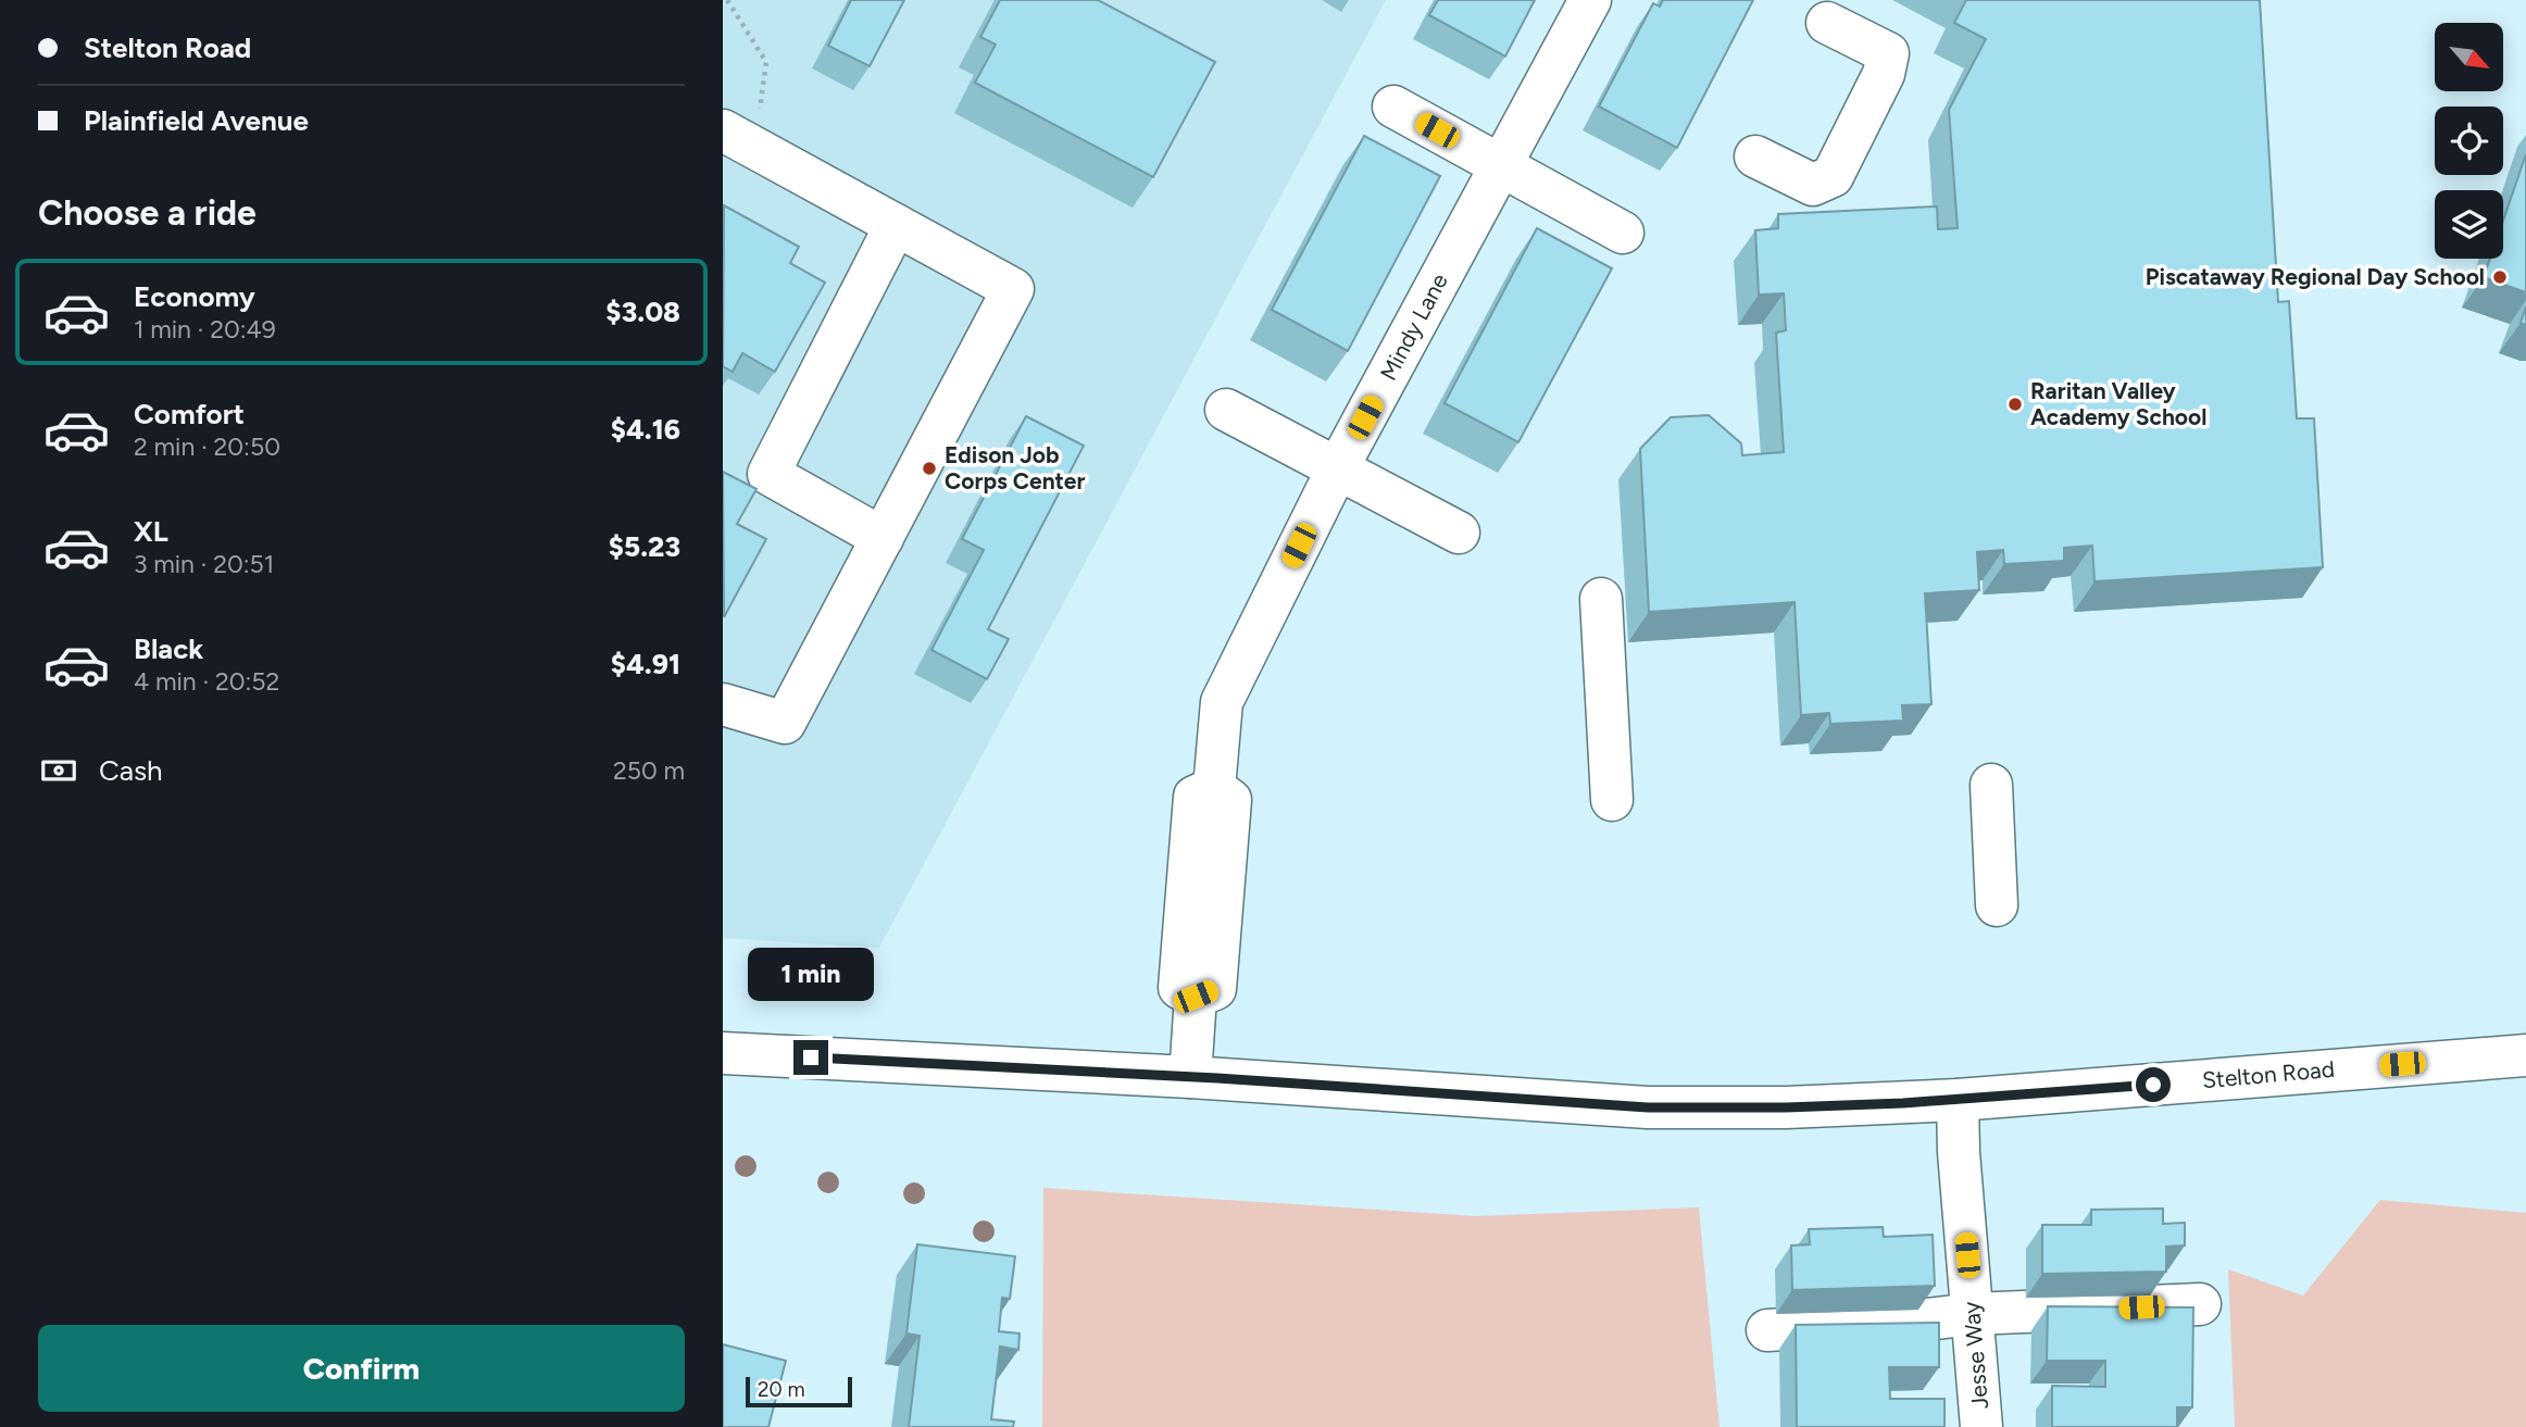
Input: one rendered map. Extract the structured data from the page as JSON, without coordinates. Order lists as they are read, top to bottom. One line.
{"streets":{"street":["Mindy Lane","Stelton Road","Jesse Way"]},"crossings":[["Mindy Lane","Stelton Road"],["Stelton Road","Jesse Way"]],"places":["Piscataway Regional Day School","Raritan Valley Academy School","Edison Job Corps Center"],"scale_bar":"20 m","north":"bottom right","page":{"banner":["Stelton Road","Plainfield Avenue"],"heading":"Choose a ride","list":[{"name":"Economy","note":"1 min · 20:49","value":"$3.08"},{"name":"Comfort","note":"2 min · 20:50","value":"$4.16"},{"name":"XL","note":"3 min · 20:51","value":"$5.23"},{"name":"Black","note":"4 min · 20:52","value":"$4.91"}],"pay":["Cash","250 m"],"bubble":"1 min","buttons":"Confirm","scale":"20 m"}}
